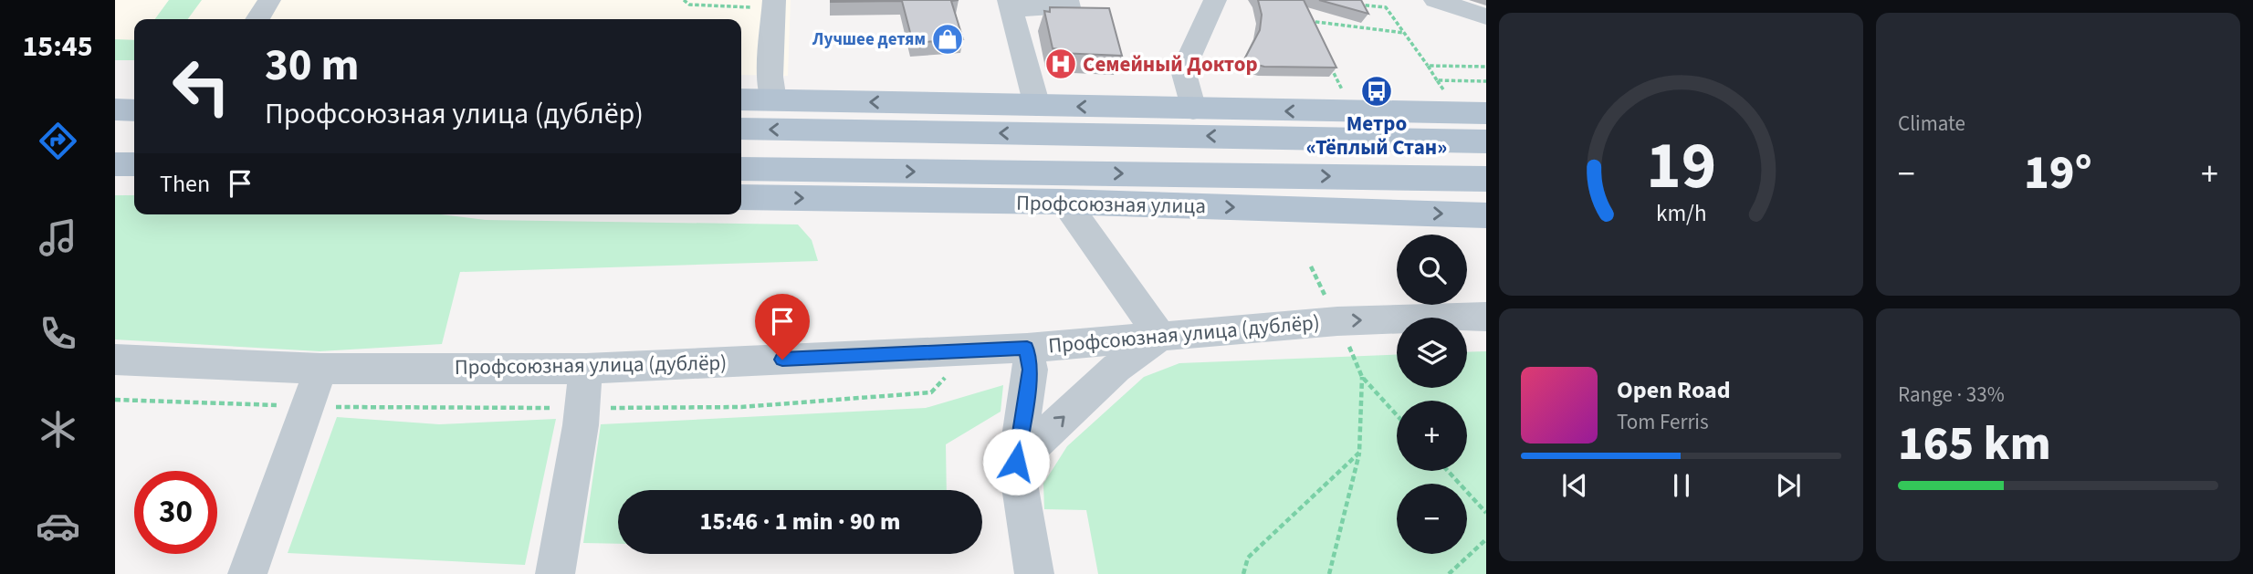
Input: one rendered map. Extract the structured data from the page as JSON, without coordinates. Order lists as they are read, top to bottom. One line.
{"streets":{"main road":["Профсоюзная улица"],"street":["Профсоюзная улица (дублёр)"]},"places":{"shop":["Лучшее детям"],"hospital":["Семейный Доктор"],"bus stop":["Метро «Тёплый Стан»"]},"page":{"tabs":"15:45","tile":["Climate",["Range · 33%","165 km"]],"turn":["30 m","Профсоюзная улица (дублёр)"],"heat":["−","19°","+"],"then":"Then","map_buttons":["+","−"],"song":["Open Road","Tom Ferris"],"limit":"30","trip":"15:46 · 1 min · 90 m","gauge":["19","km/h"]}}
